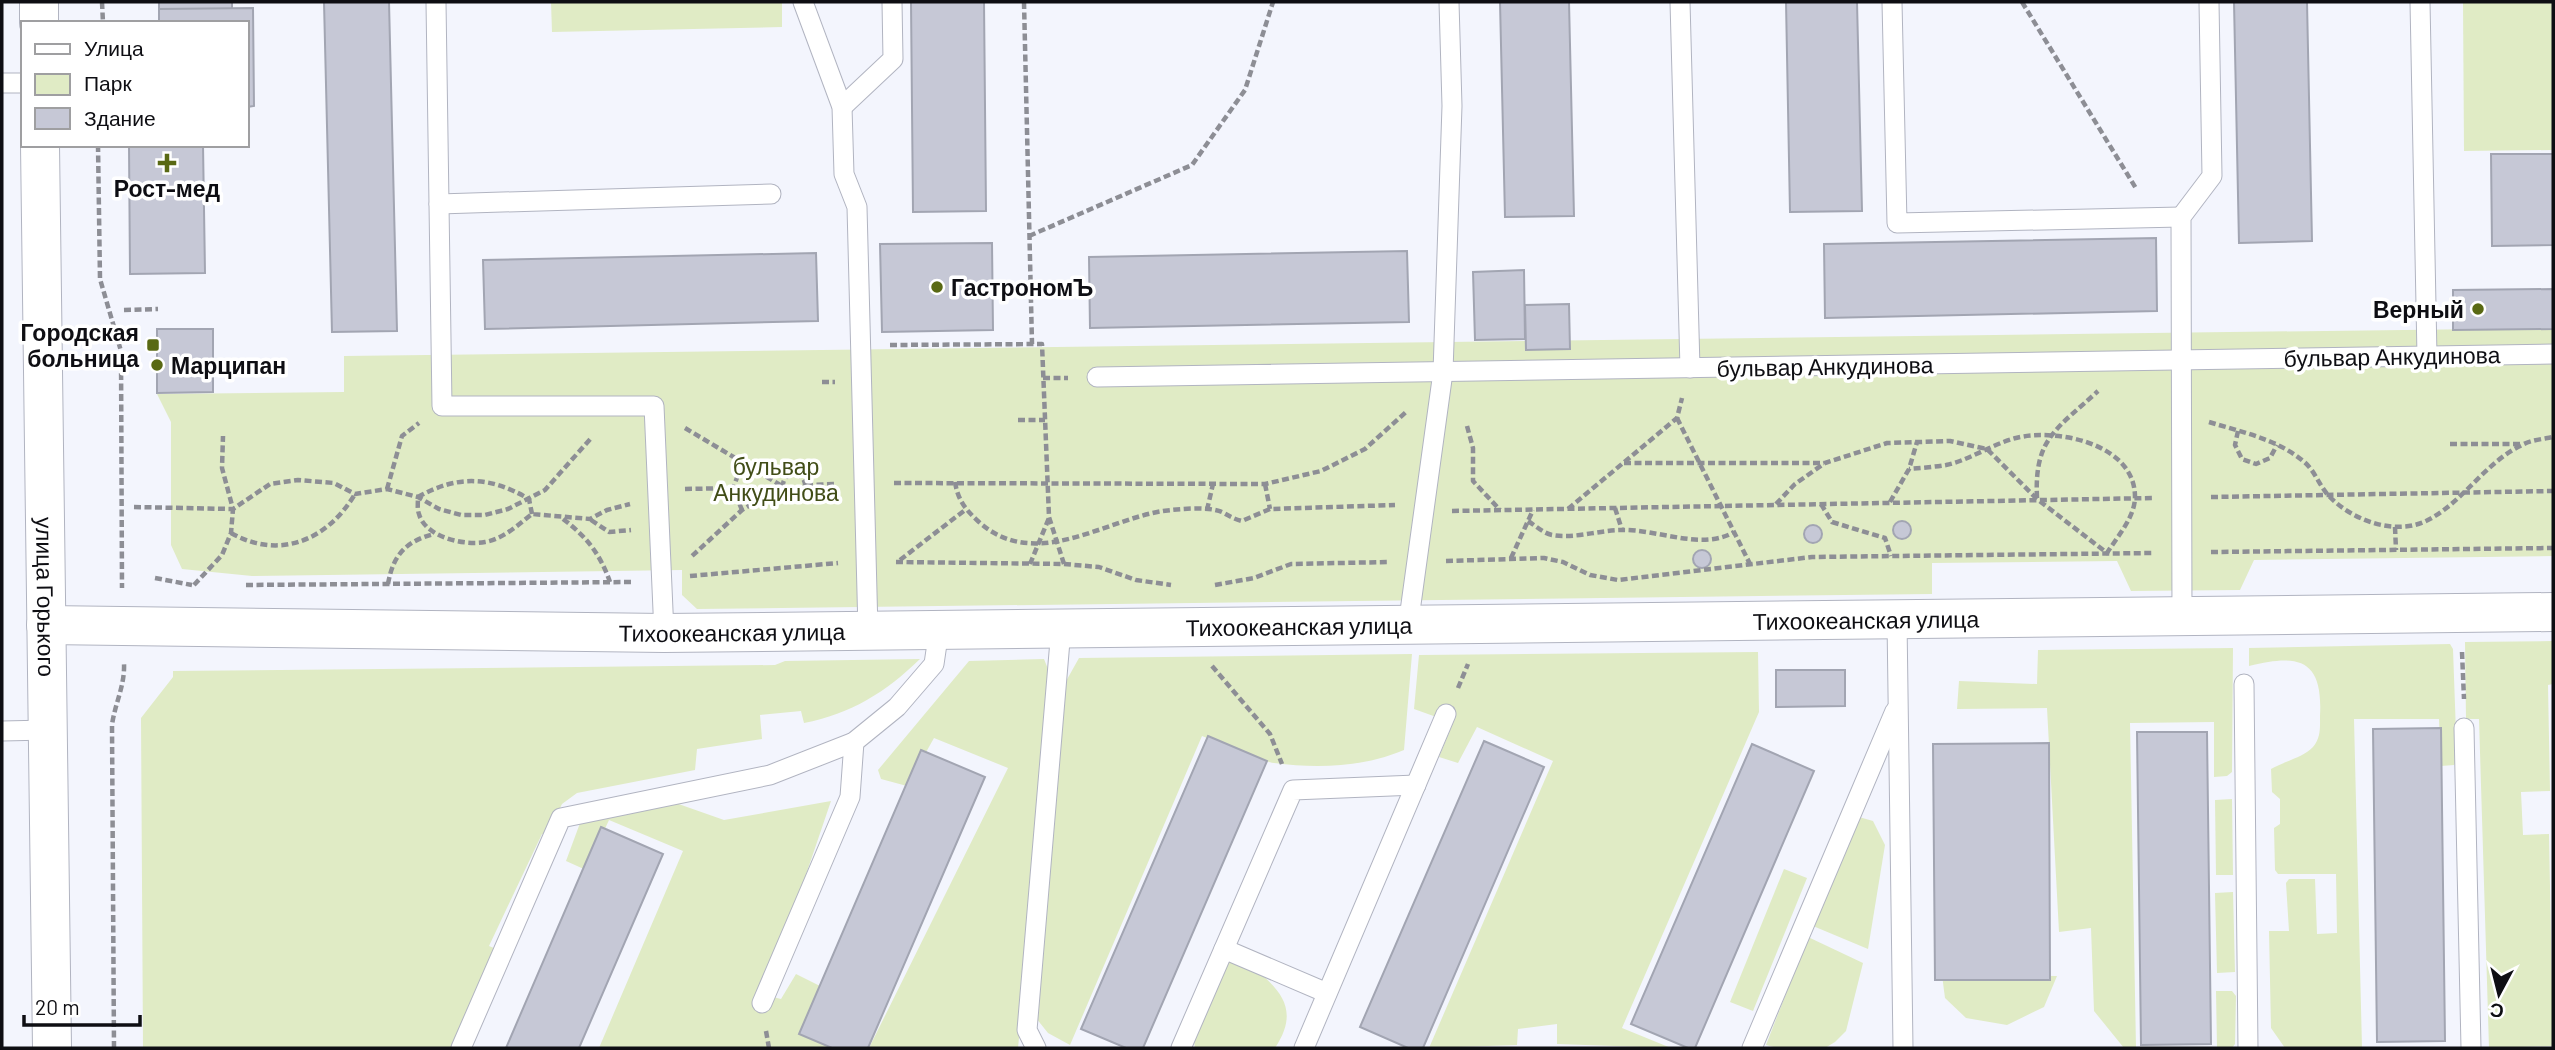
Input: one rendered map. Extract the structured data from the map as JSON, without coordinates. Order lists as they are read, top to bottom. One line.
{"streets":{"street":["улица Горького","Тихоокеанская улица"],"lane":["бульвар Анкудинова"]},"crossings":[["улица Горького","Тихоокеанская улица"]],"parks":["бульвар Анкудинова"],"places":{"health":["Рост-мед"],"other":["ГастрономЪ","Верный","Марципан"],"transit":["Городская больница"]},"legend":["Улица","Парк","Здание"],"scale_bar":"20 m","north":"bottom"}
